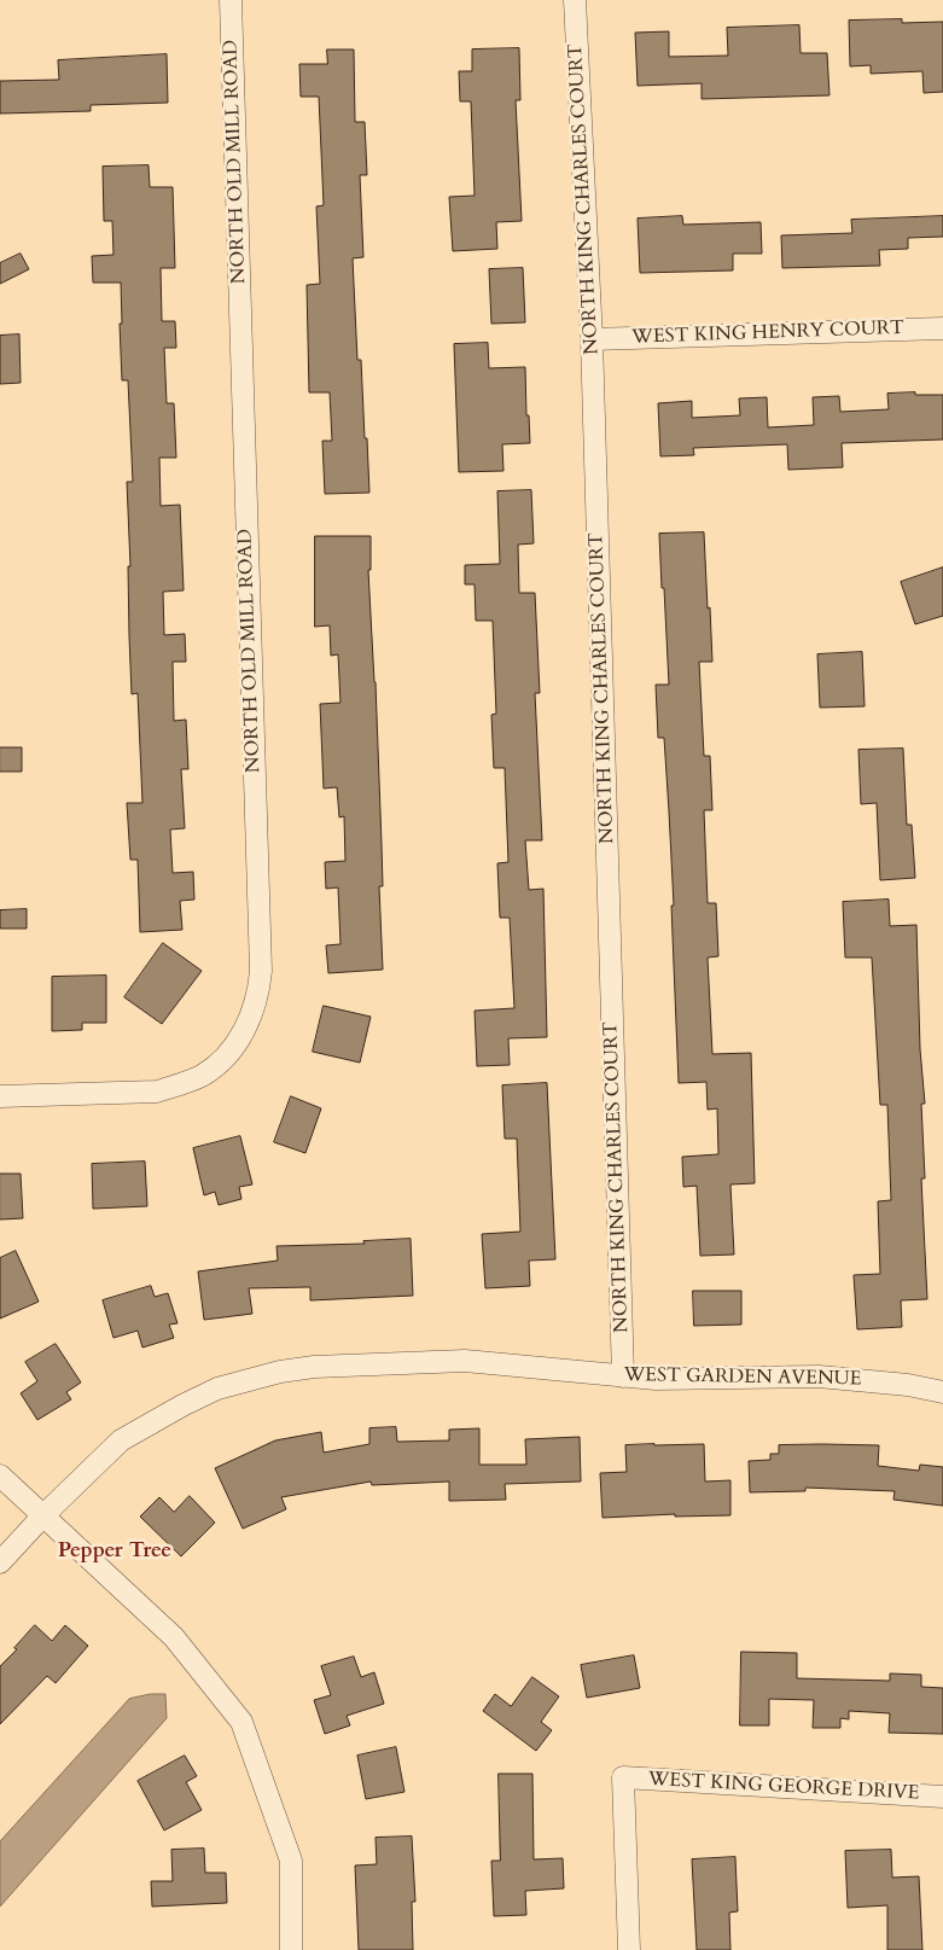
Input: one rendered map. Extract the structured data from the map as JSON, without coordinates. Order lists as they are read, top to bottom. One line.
{"streets":{"street":["NORTH OLD MILL ROAD","NORTH KING CHARLES COURT","WEST KING HENRY COURT","WEST GARDEN AVENUE","WEST KING GEORGE DRIVE"]},"crossings":[["NORTH KING CHARLES COURT","WEST KING HENRY COURT"],["NORTH KING CHARLES COURT","WEST GARDEN AVENUE"]],"districts":["Pepper Tree"]}
